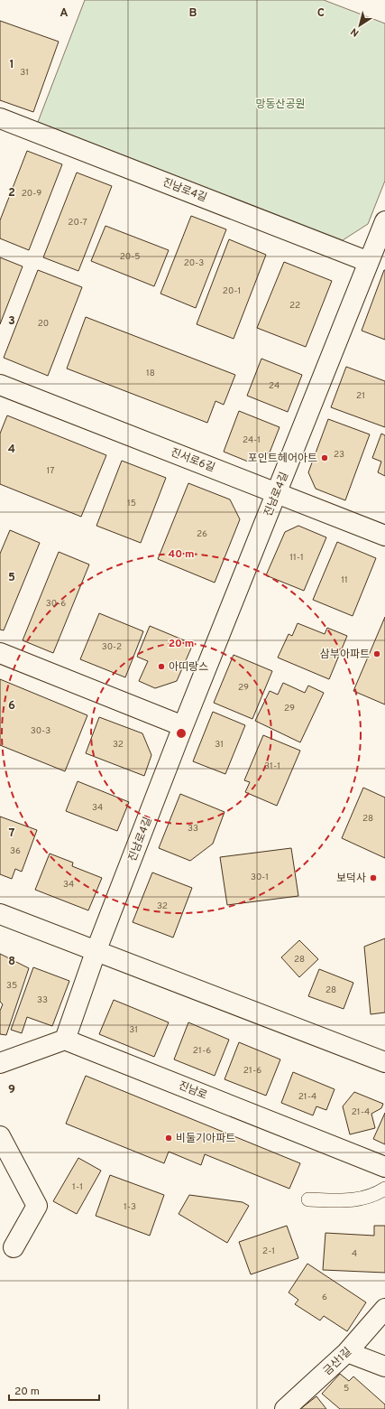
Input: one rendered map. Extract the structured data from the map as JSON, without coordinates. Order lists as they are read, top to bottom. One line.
{"streets":{"street":["진남로4길","진서로6길","진남로","금산1길"]},"crossings":[["진남로4길","진서로6길"],["진남로4길","진남로"]],"parks":["망동산공원"],"places":["포인트헤어아트","삼부아파트","아띠랑스","보덕사","비둘기아파트"],"house_numbers":["31","20-9","20-7","20-5","20-3","20-1","22","20","18","24","21","24-1","23","17","15","26","11-1","11","30-6","30-2","29","29","30-3","32","31","31-1","34","28","33","36","30-1","34","32","28","35","28","33","31","21-6","21-6","21-4","21-4","1-1","1-3","2-1","4","6","5"],"scale_bar":"20 m","north":"bottom left","grid":{"columns":["A","B","C"],"rows":["1","2","3","4","5","6","7","8","9"]},"rings":["40 m","20 m"]}
